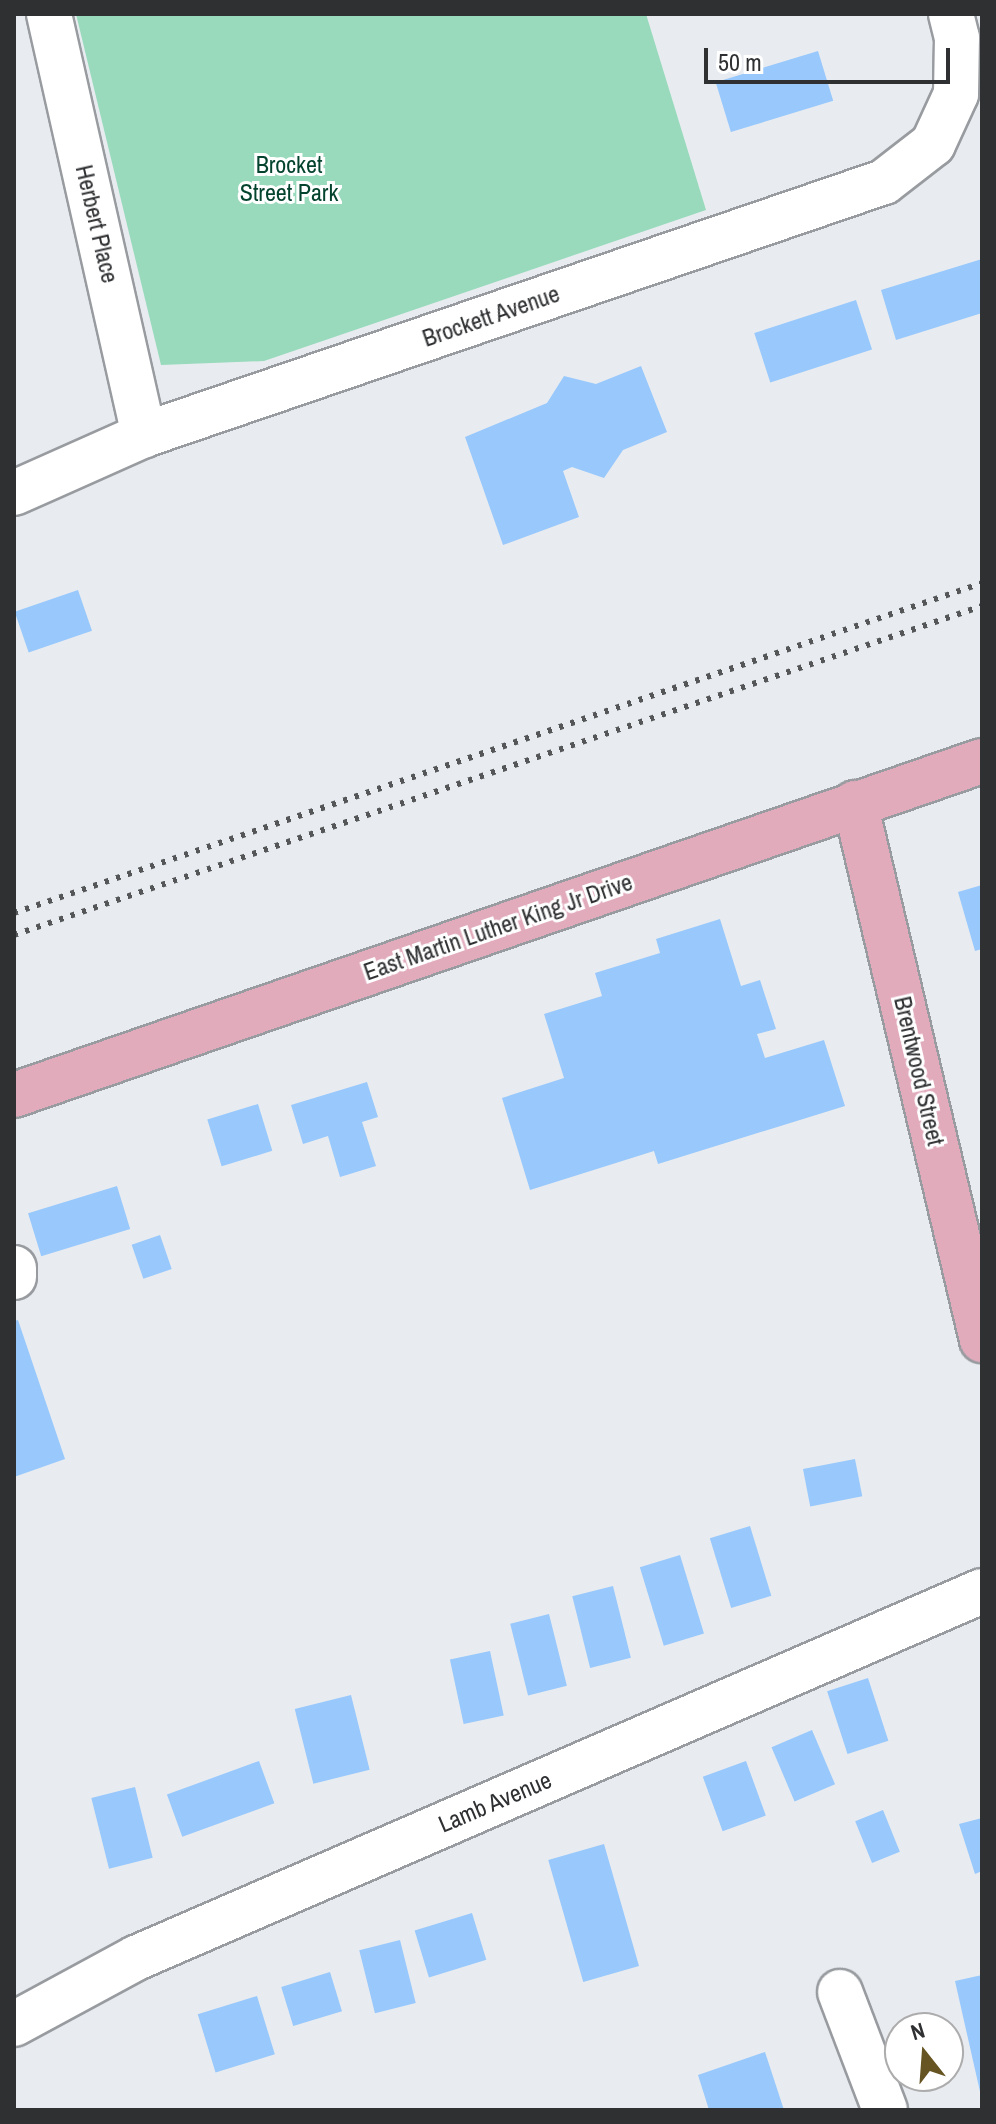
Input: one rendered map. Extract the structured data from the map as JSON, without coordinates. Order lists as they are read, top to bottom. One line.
{"streets":{"main road":["East Martin Luther King Jr Drive","Brentwood Street"],"street":["Herbert Place","Brockett Avenue","Lamb Avenue"]},"crossings":[["Herbert Place","Brockett Avenue"],["East Martin Luther King Jr Drive","Brentwood Street"]],"parks":["Brocket Street Park"],"scale_bar":"50 m","north":"top"}
